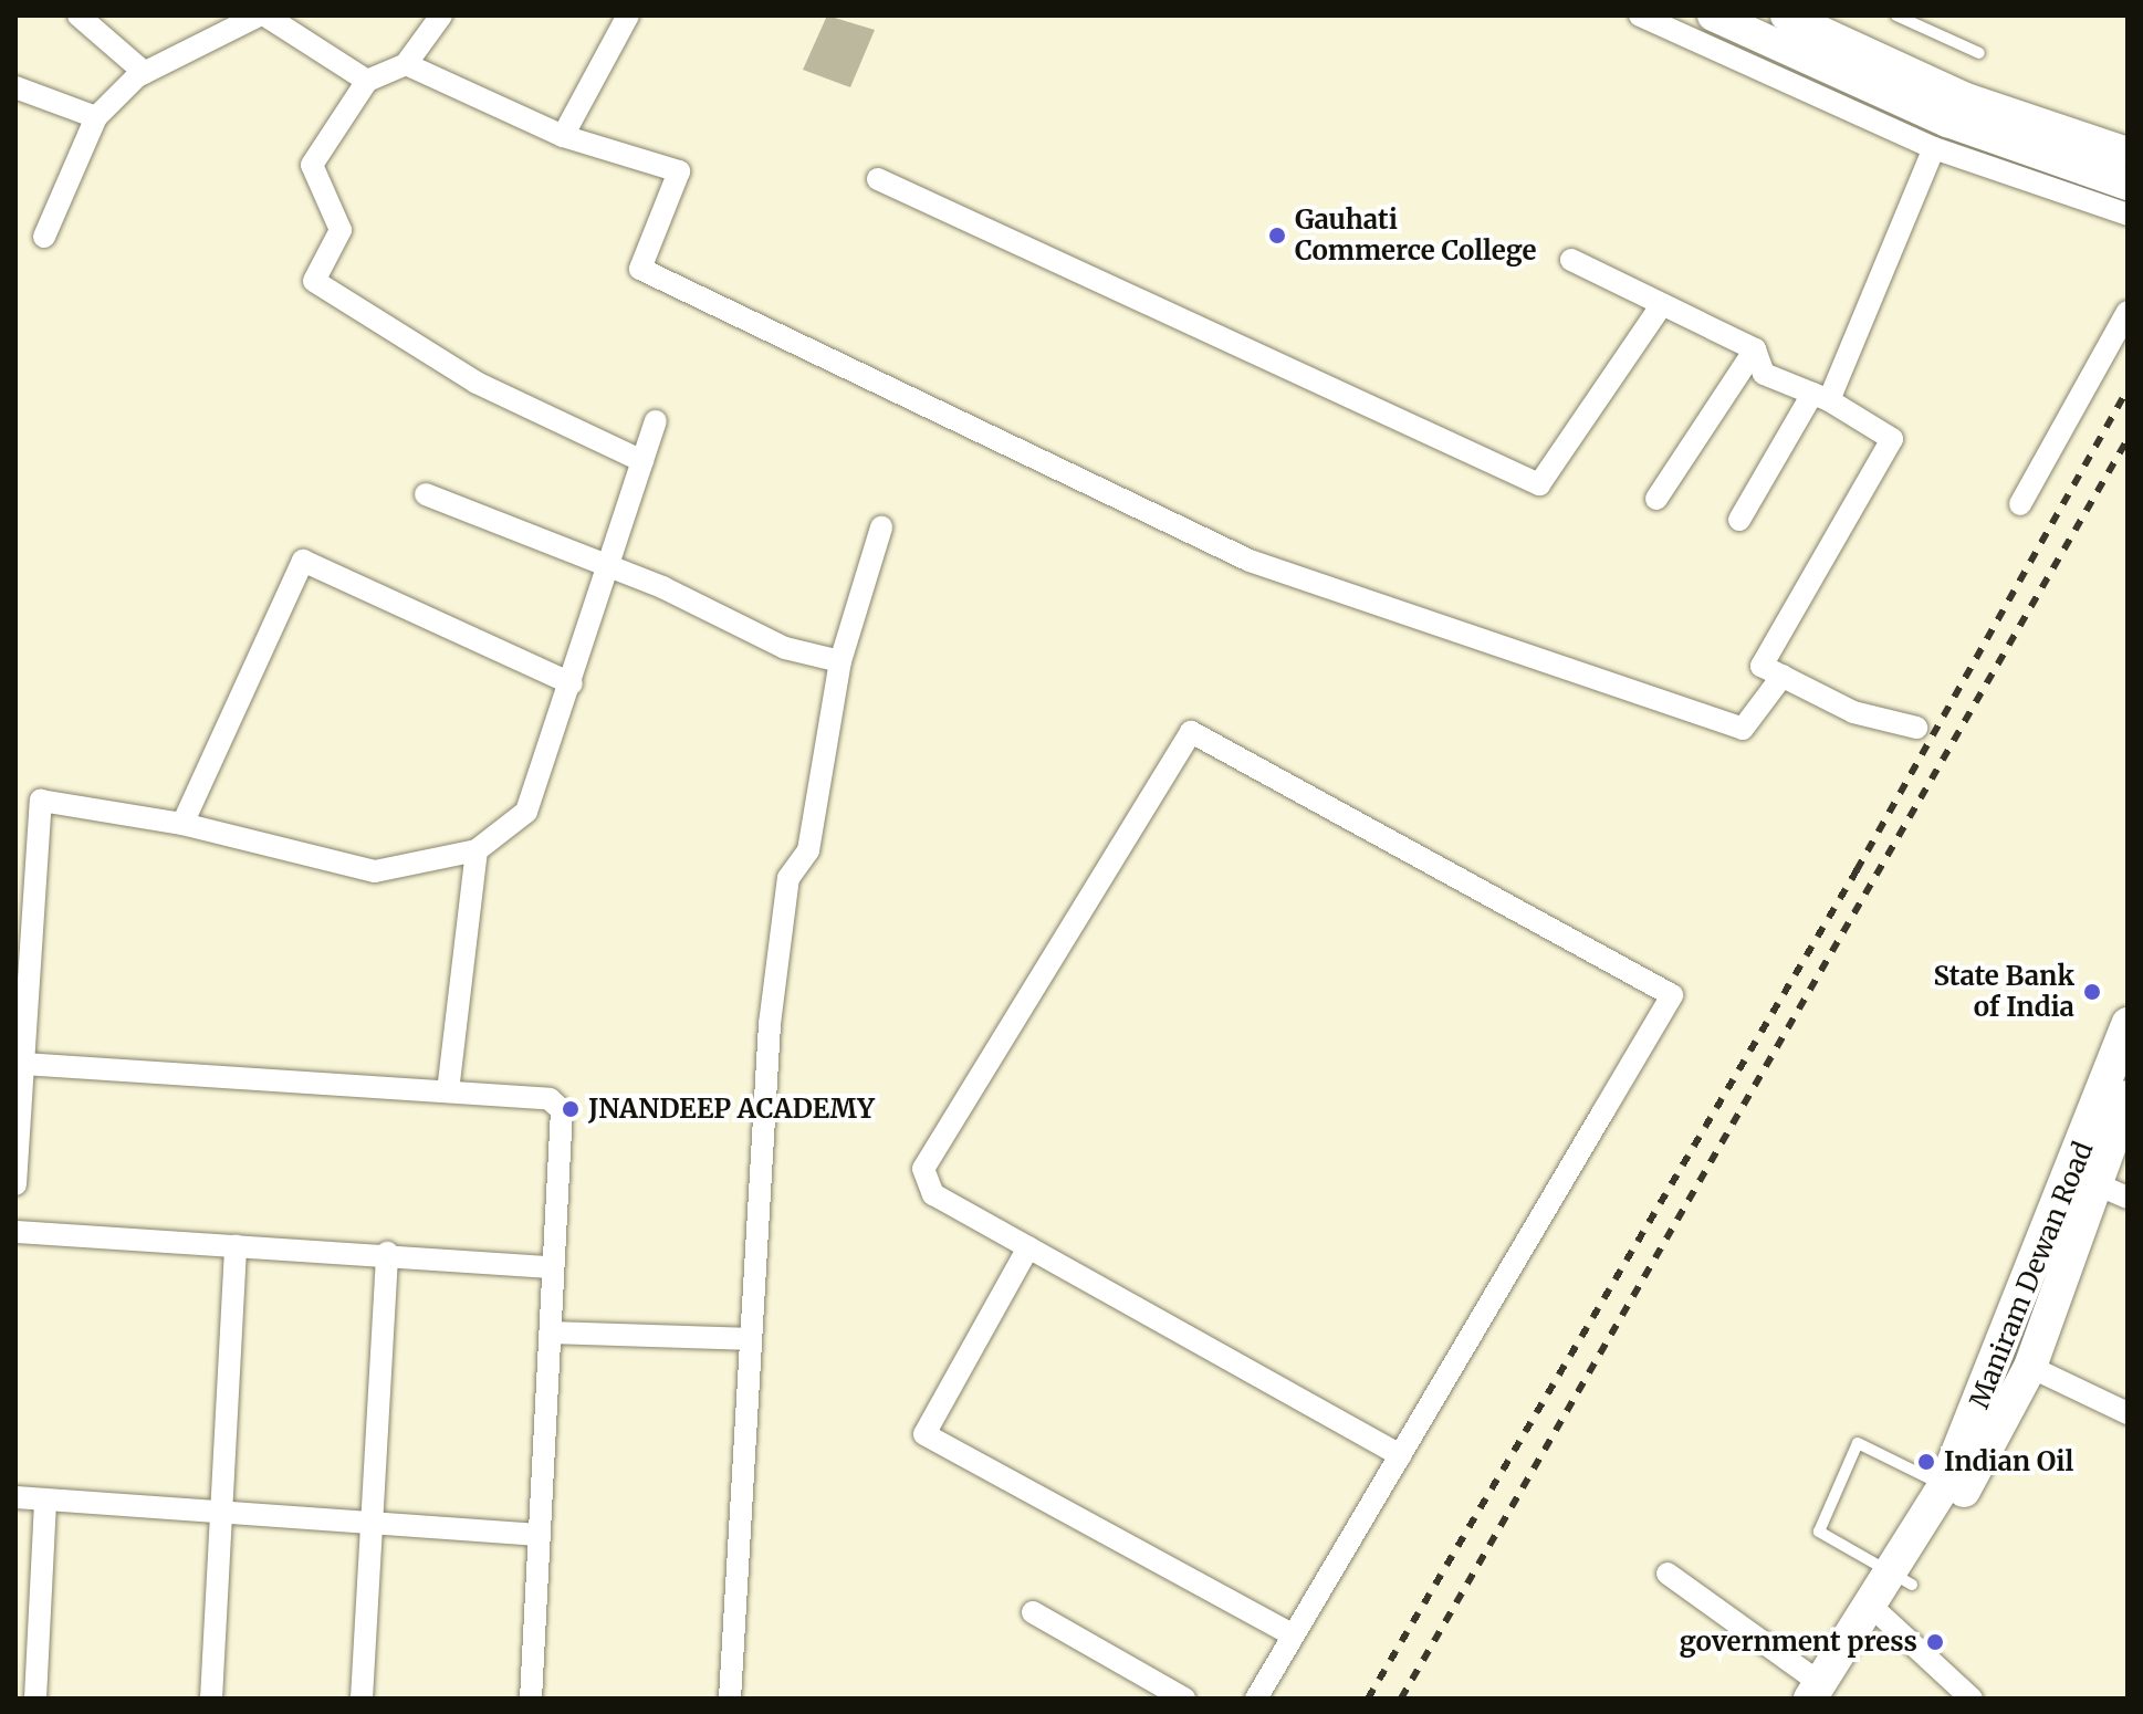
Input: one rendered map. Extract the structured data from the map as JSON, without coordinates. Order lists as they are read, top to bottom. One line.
{"streets":{"main road":["Maniram Dewan Road"]},"places":["Gauhati Commerce College","State Bank of India","JNANDEEP ACADEMY","Indian Oil","government press"]}
